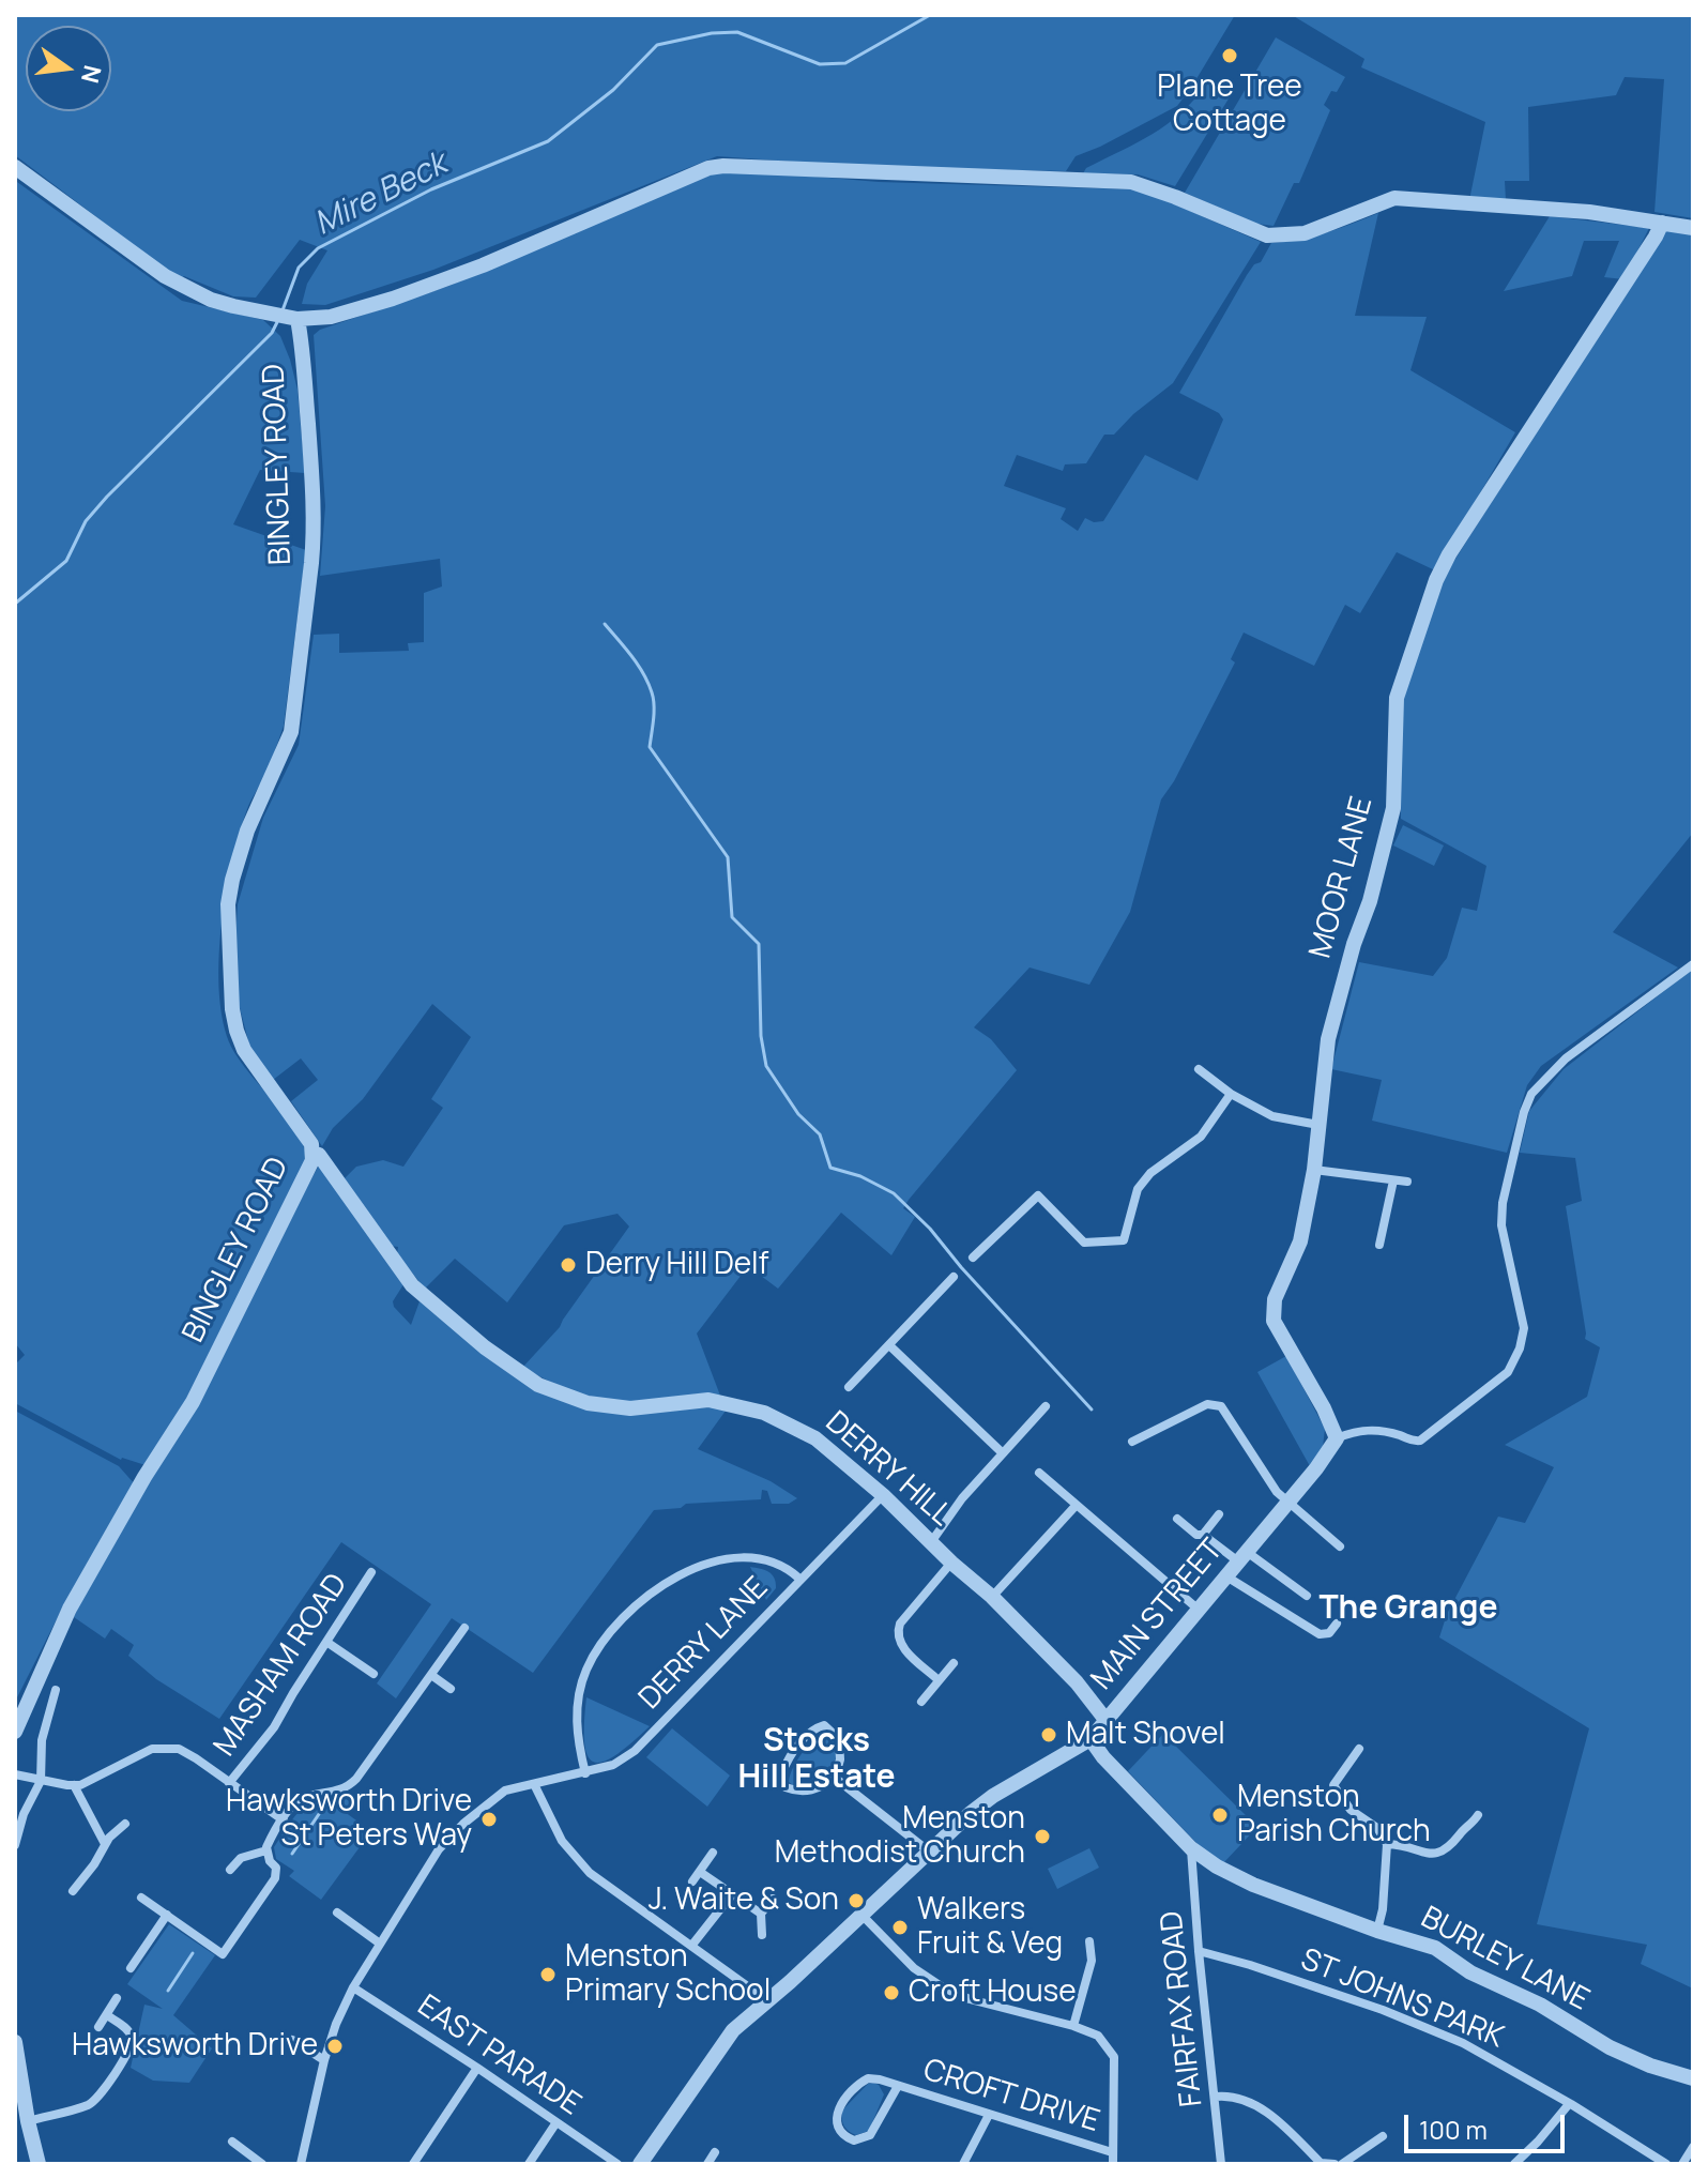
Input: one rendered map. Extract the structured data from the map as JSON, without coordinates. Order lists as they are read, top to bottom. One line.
{"streets":{"street":["BINGLEY ROAD","MOOR LANE","DERRY HILL","MAIN STREET","DERRY LANE","MASHAM ROAD","BURLEY LANE","ST JOHNS PARK","FAIRFAX ROAD","EAST PARADE","CROFT DRIVE"]},"crossings":[["BINGLEY ROAD","DERRY HILL"],["MOOR LANE","MAIN STREET"],["DERRY HILL","MAIN STREET"],["DERRY HILL","DERRY LANE"],["MAIN STREET","BURLEY LANE"],["BURLEY LANE","FAIRFAX ROAD"],["ST JOHNS PARK","FAIRFAX ROAD"]],"districts":["The Grange","Stocks Hill Estate"],"water":["Mire Beck"],"places":["Plane Tree Cottage","Derry Hill Delf","Malt Shovel","Menston Parish Church","Hawksworth Drive St Peters Way","Menston Methodist Church","J. Waite & Son","Walkers Fruit & Veg","Menston Primary School","Croft House","Hawksworth Drive"],"scale_bar":"100 m","north":"right"}
